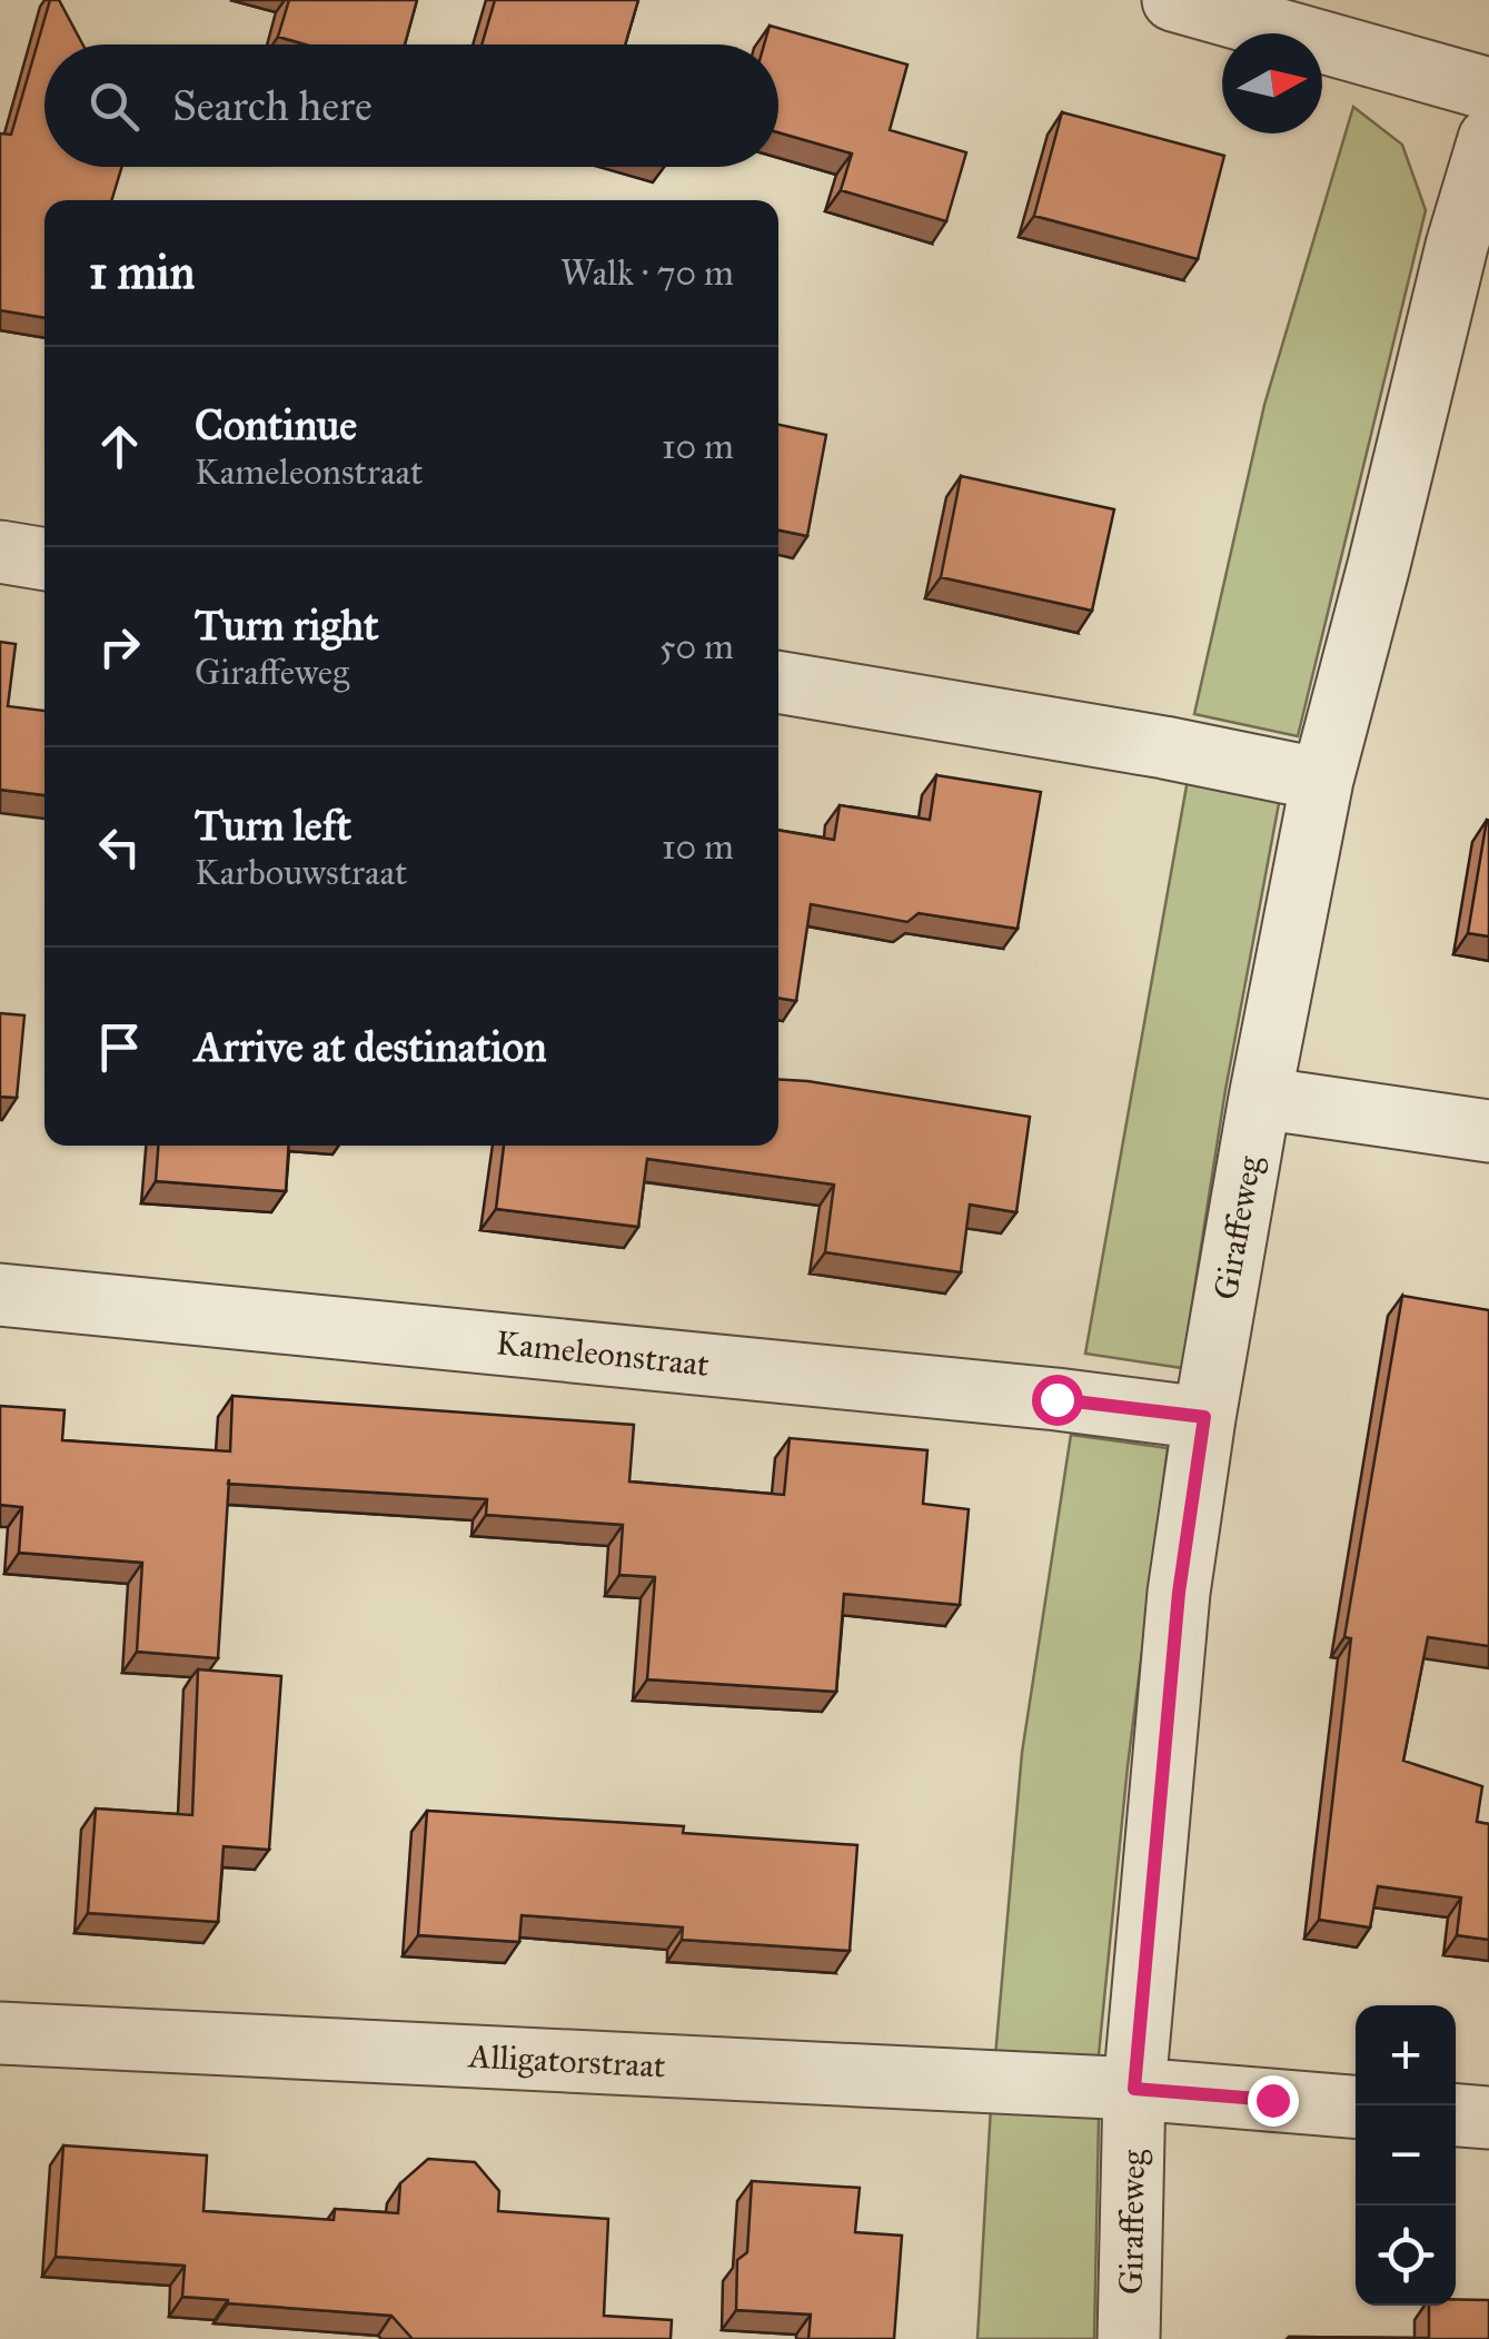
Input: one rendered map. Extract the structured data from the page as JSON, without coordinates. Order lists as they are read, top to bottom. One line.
{"streets":{"street":["Giraffeweg","Kameleonstraat","Alligatorstraat"]},"crossings":[["Giraffeweg","Kameleonstraat"],["Giraffeweg","Alligatorstraat"]],"north":"right","page":{"search":"Search here","heading":["1 min","Walk · 70 m"],"list":[["Continue","Kameleonstraat","10 m"],["Turn right","Giraffeweg","50 m"],["Turn left","Karbouwstraat","10 m"],"Arrive at destination"],"map_buttons":["+","−"]}}
